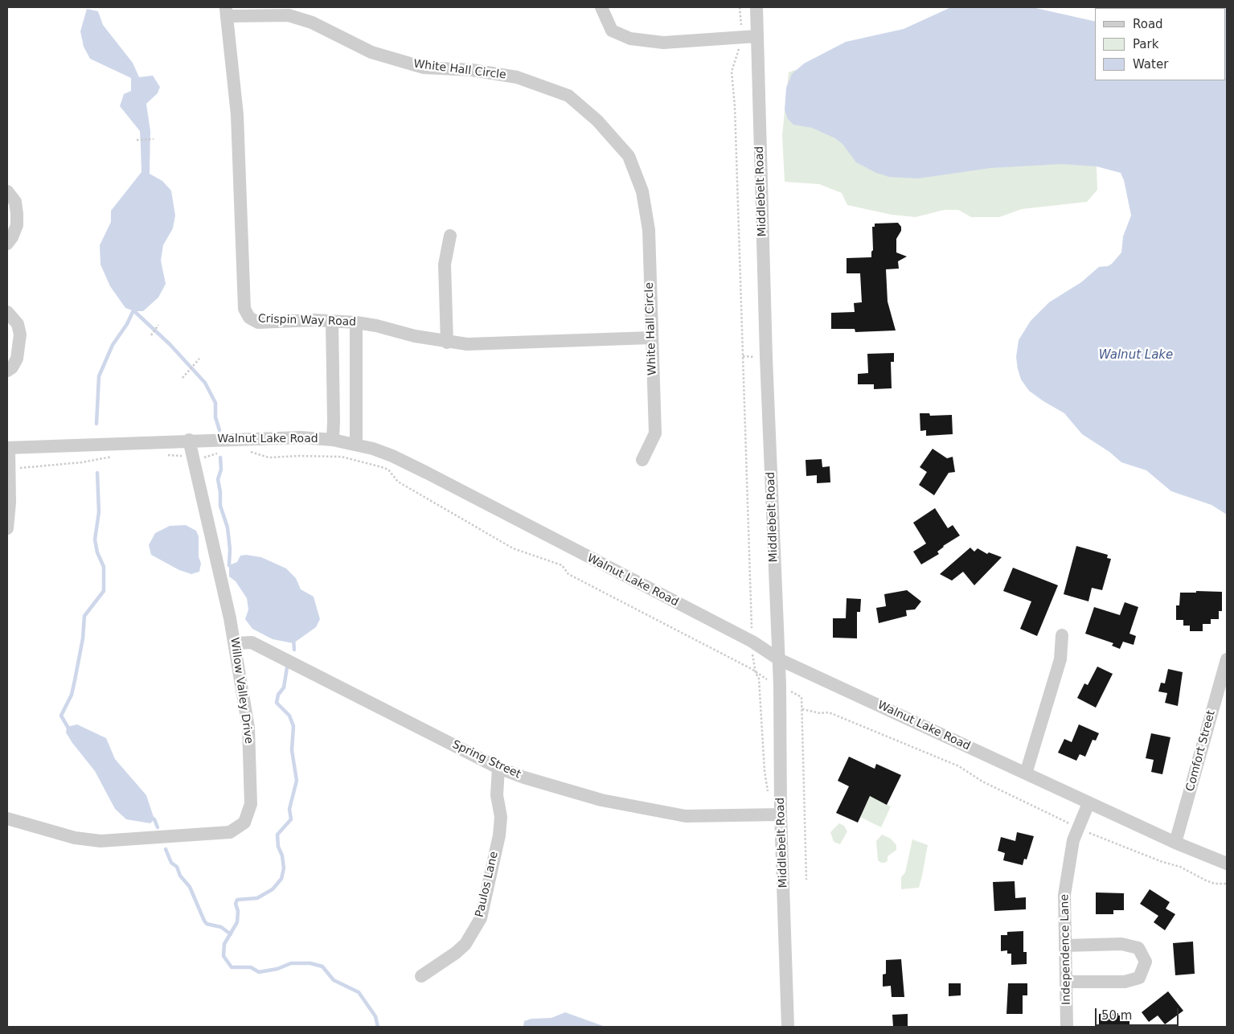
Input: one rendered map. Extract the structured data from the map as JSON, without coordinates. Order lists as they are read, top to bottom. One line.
{"streets":{"street":["White Hall Circle","Middlebelt Road","Crispin Way Road","Walnut Lake Road","Willow Valley Drive","Comfort Street","Spring Street","Paulos Lane","Independence Lane"]},"crossings":[["White Hall Circle","Crispin Way Road"],["Middlebelt Road","Walnut Lake Road"],["Middlebelt Road","Spring Street"],["Walnut Lake Road","Willow Valley Drive"],["Walnut Lake Road","Comfort Street"],["Walnut Lake Road","Independence Lane"],["Willow Valley Drive","Spring Street"],["Spring Street","Paulos Lane"]],"water":["Walnut Lake"],"legend":["Road","Park","Water"],"scale_bar":"50 m"}
